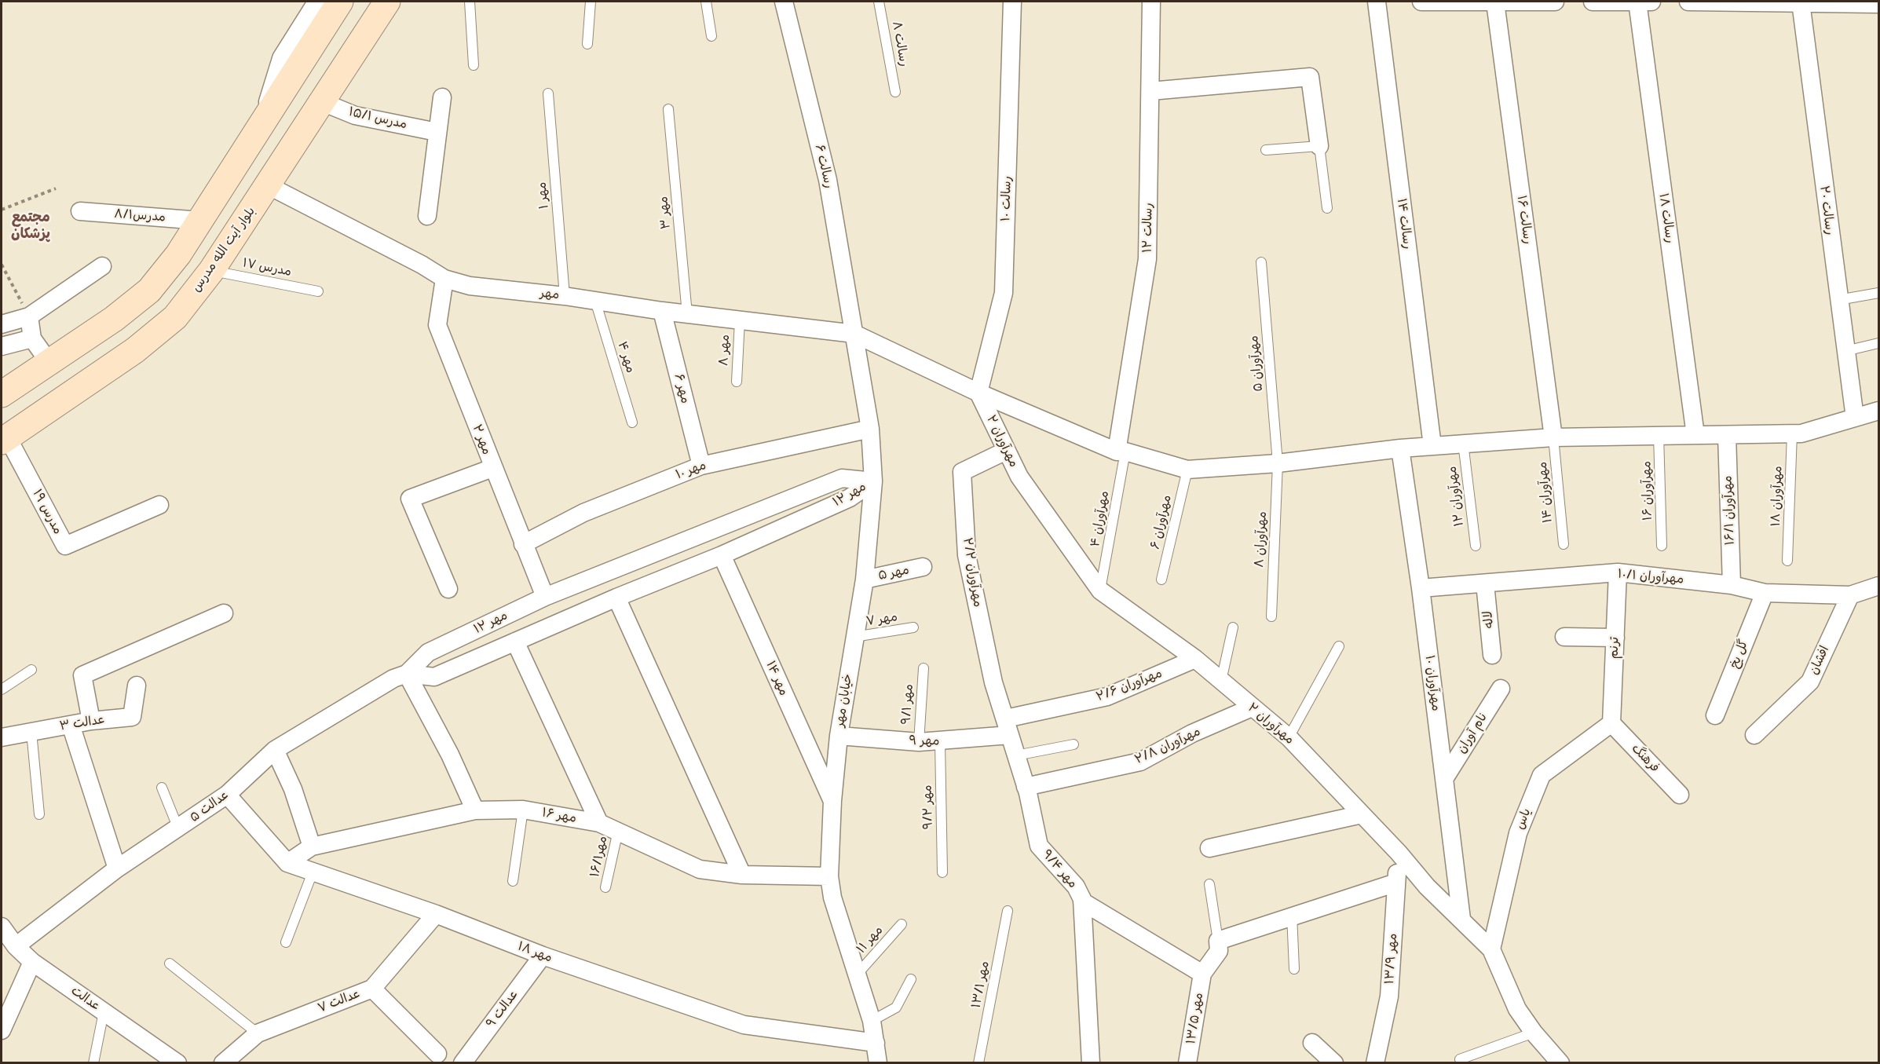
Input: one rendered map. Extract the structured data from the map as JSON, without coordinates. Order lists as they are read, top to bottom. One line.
{"streets":{"main road":["بلوار آیت الله مدرس"],"street":["مدرس ۱۵/۱","رسالت ۶","رسالت ۱۰","رسالت ۲۰","مدرس۸/۱","رسالت ۱۸","رسالت ۱۶","رسالت ۱۴","رسالت ۱۲","مهر","مهر ۶","مهر ۲","مهرآوران ۲","مهر ۱۰","مهر ۱۲","مهرآوران ۱۶/۱","مدرس ۱۹","مهرآوران ۲/۲","مهر ۵","مهرآوران ۱۰/۱","لاله","ترنم","گل یخ","افشان","مهر ۱۴","مهرآوران ۱۰","مهرآوران ۲/۶","خیابان مهر","عدالت ۳","نام آوران","مهر ۹","مهرآوران ۲/۸","فرهنگ","عدالت ۵","مهر ۱۶","یاس","مهر ۹/۴","مهر ۱۸","مهر ۱۳/۹","عدالت","عدالت ۷","عدالت ۹","مهر ۱۳/۵"],"lane":["رسالت ۸","مهر ۱","مهر ۳","مدرس ۱۷","مهر ۸","مهر ۴","مهرآوران ۵","مهرآوران ۱۶","۱۴ مهرآوران","مهرآوران ۱۲","مهرآوران ۱۸","مهرآوران ۴","مهرآوران ۶","مهرآوران ۸","مهر ۷","مهر ۹/۱","مهر ۹/۲","مهر۱۶/۱","مهر ۱۱","مهر ۱۳/۱"]},"crossings":[["مدرس ۱۵/۱","بلوار آیت الله مدرس"],["رسالت ۶","مهر"],["رسالت ۶","خیابان مهر"],["مهر ۱","مهر"],["رسالت ۱۰","مهر"],["رسالت ۱۰","مهرآوران ۲"],["مهر ۳","مهر"],["رسالت ۱۶","۱۴ مهرآوران"],["رسالت ۱۲","مهر"],["رسالت ۱۲","مهرآوران ۴"],["بلوار آیت الله مدرس","مدرس ۱۷"],["بلوار آیت الله مدرس","مهر"],["بلوار آیت الله مدرس","مدرس ۱۹"],["مهر","مهر ۸"],["مهر","مهر ۴"],["مهر","مهر ۶"],["مهر","مهر ۲"],["مهر","مهرآوران ۲"],["مهر","مهرآوران ۴"],["مهر","مهرآوران ۶"],["مهر","خیابان مهر"],["مهرآوران ۵","مهرآوران ۸"],["مهر ۶","مهر ۱۰"],["مهر ۲","مهر ۱۰"],["مهر ۲","مهر ۱۲"],["مهرآوران ۲","مهرآوران ۴"],["مهرآوران ۲","مهرآوران ۲/۲"],["مهرآوران ۲","مهرآوران ۱۰"],["مهرآوران ۲","مهرآوران ۲/۶"],["مهرآوران ۲","مهرآوران ۲/۸"],["مهرآوران ۲","یاس"],["مهرآوران ۲","مهر ۱۳/۹"],["مهر ۱۰","خیابان مهر"],["مهر ۱۲","مهر ۱۴"],["مهر ۱۲","خیابان مهر"],["مهر ۱۲","عدالت ۵"],["مهرآوران ۱۶/۱","مهرآوران ۱۰/۱"],["مهرآوران ۲/۲","مهرآوران ۲/۶"],["مهرآوران ۲/۲","مهر ۹"],["مهرآوران ۲/۲","مهر ۹/۴"],["مهر ۵","خیابان مهر"],["مهرآوران ۱۰/۱","لاله"],["مهرآوران ۱۰/۱","ترنم"],["مهرآوران ۱۰/۱","گل یخ"],["مهرآوران ۱۰/۱","افشان"],["مهرآوران ۱۰/۱","مهرآوران ۱۰"],["مهر ۷","خیابان مهر"],["ترنم","فرهنگ"],["ترنم","یاس"],["مهر ۱۴","خیابان مهر"],["مهرآوران ۱۰","نام آوران"],["مهرآوران ۲/۶","مهر ۹"],["مهرآوران ۲/۶","مهر ۹/۴"],["خیابان مهر","مهر ۹"],["خیابان مهر","مهر ۱۶"],["خیابان مهر","مهر ۱۱"],["خیابان مهر","مهر ۱۸"],["مهر ۹/۱","مهر ۹"],["مهر ۹","مهر ۹/۲"],["مهر ۹","مهر ۹/۴"],["مهرآوران ۲/۸","مهر ۹/۴"],["فرهنگ","یاس"],["عدالت ۵","مهر ۱۸"],["عدالت ۵","عدالت"],["مهر ۱۶","مهر۱۶/۱"],["مهر ۱۶","مهر ۱۸"],["مهر ۱۸","عدالت ۷"],["مهر ۱۸","عدالت ۹"]],"districts":["مجتمع پزشکان"]}
